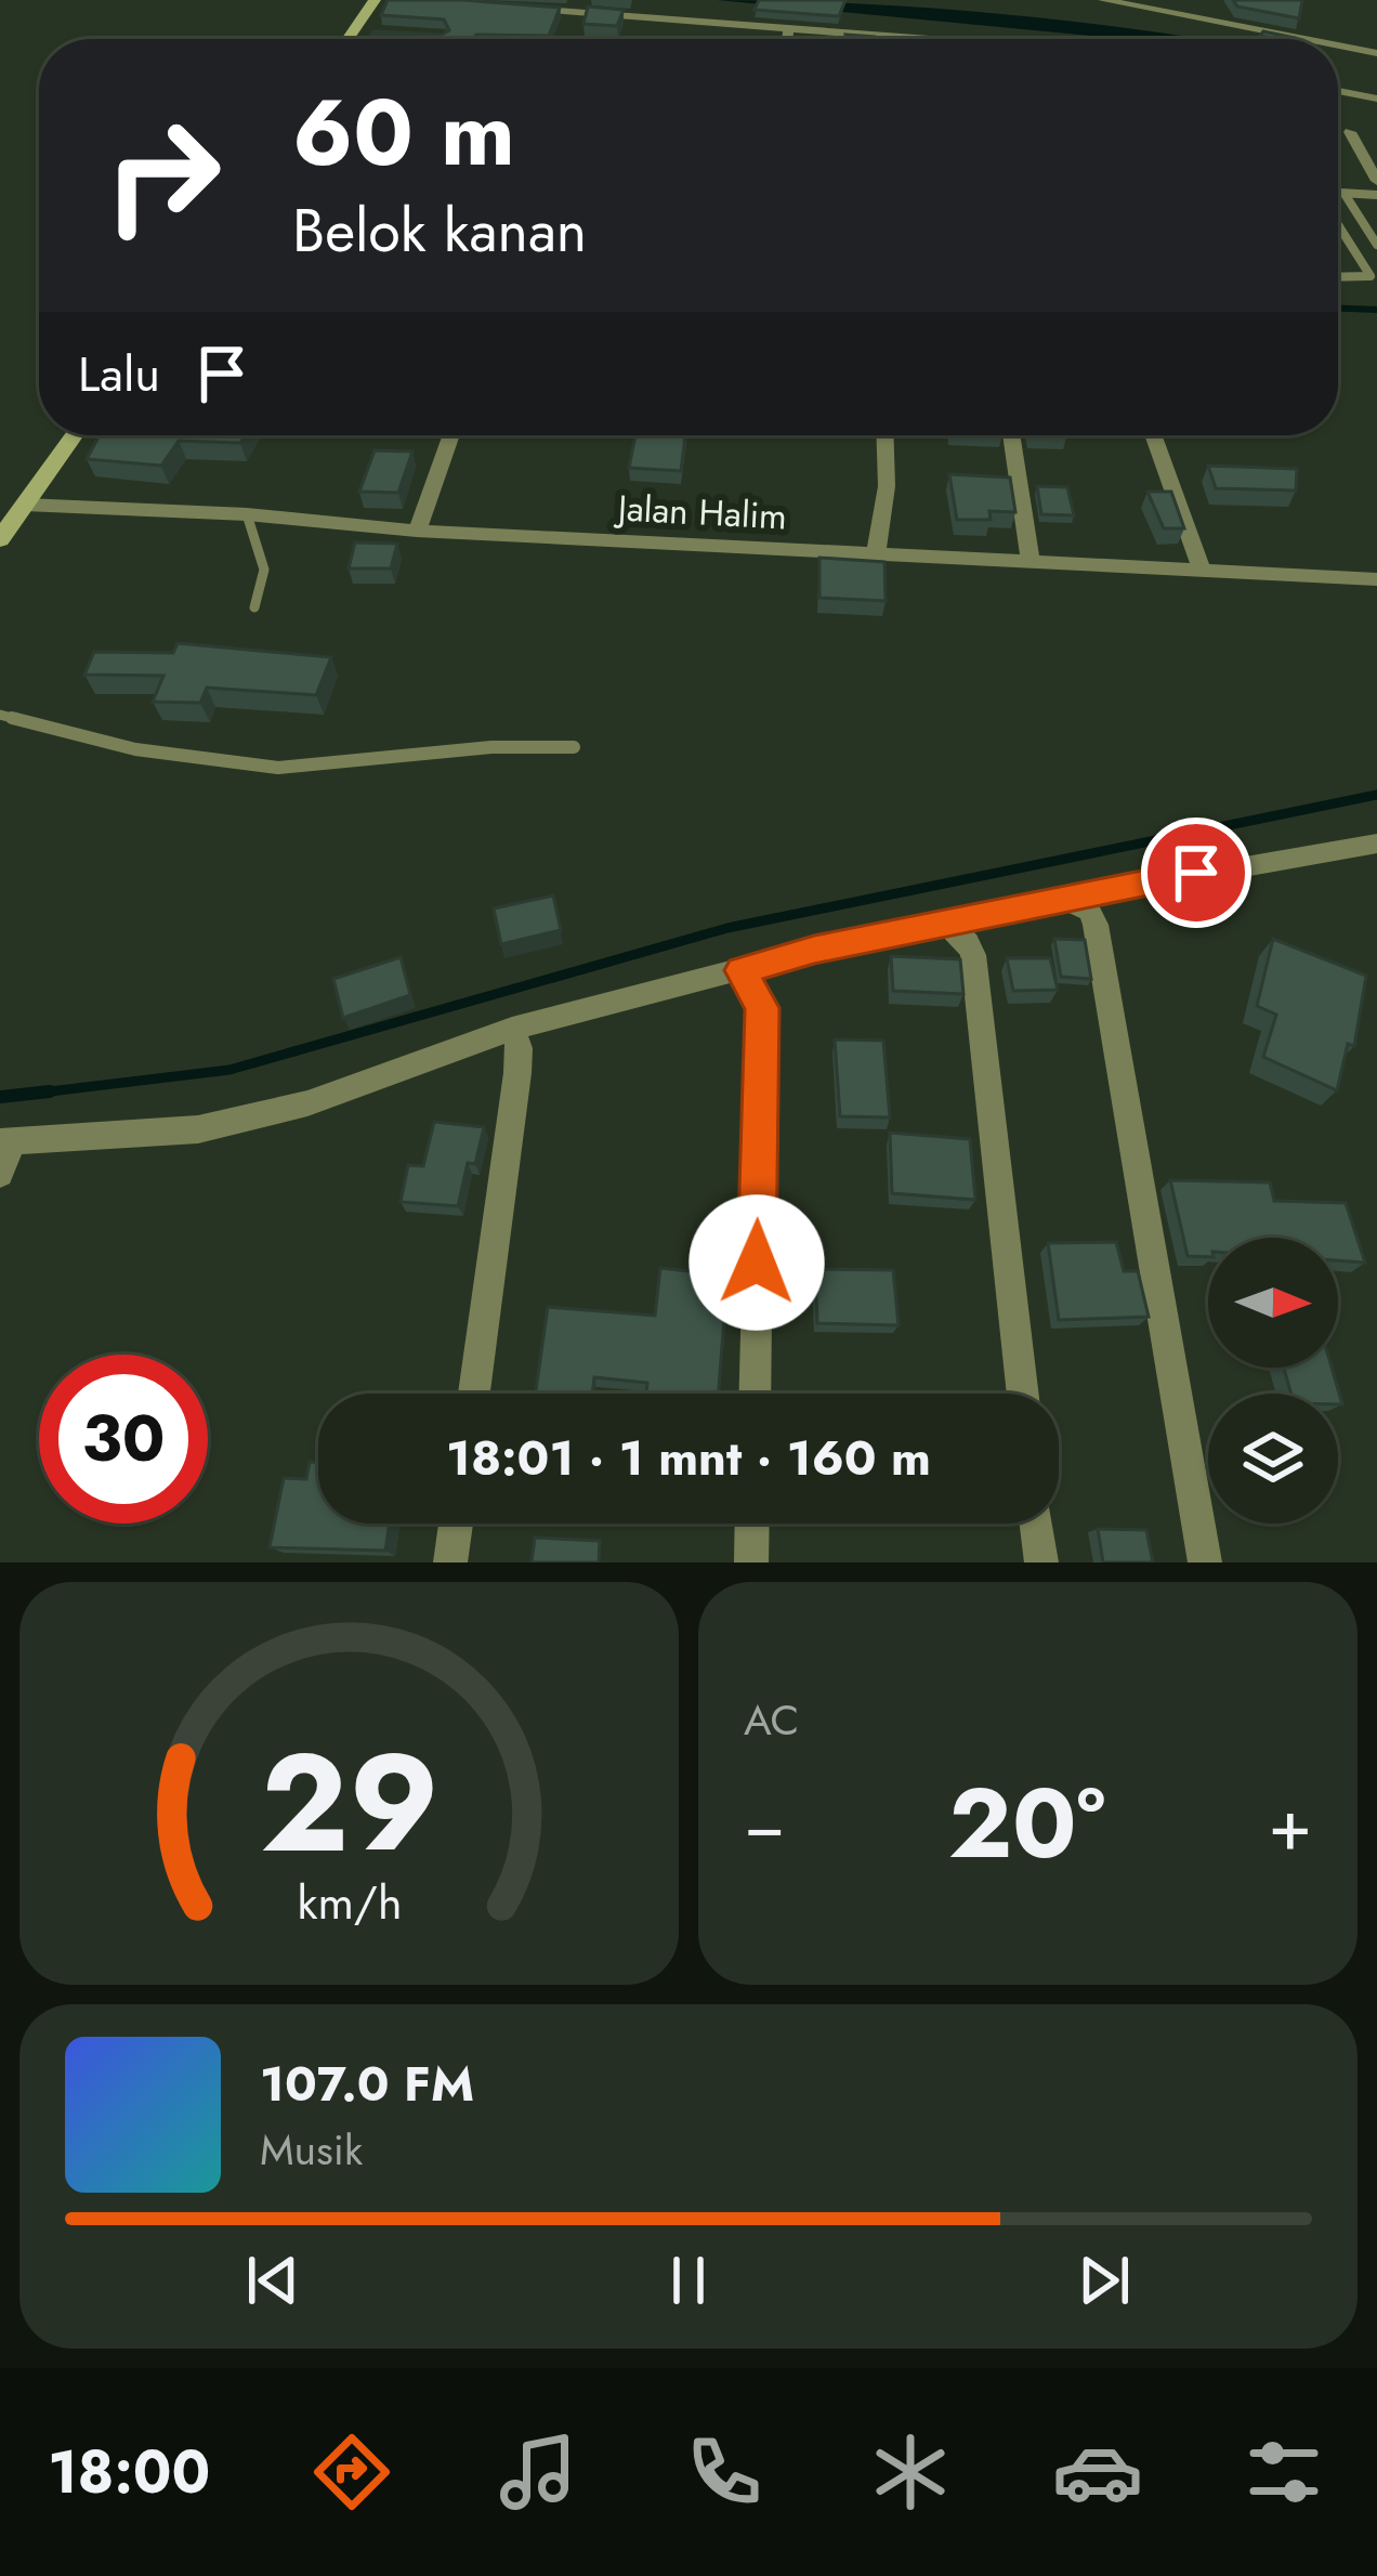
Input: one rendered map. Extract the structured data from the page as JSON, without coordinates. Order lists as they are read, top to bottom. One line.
{"streets":{"street":["Jalan Halim"]},"north":"right","page":{"turn":["60 m","Belok kanan"],"then":"Lalu","limit":"30","trip":"18:01 · 1 mnt · 160 m","tile":"AC","heat":["−","20°","+"],"song":["107.0 FM","Musik"],"tabs":"18:00","gauge":["29","km/h"]}}
